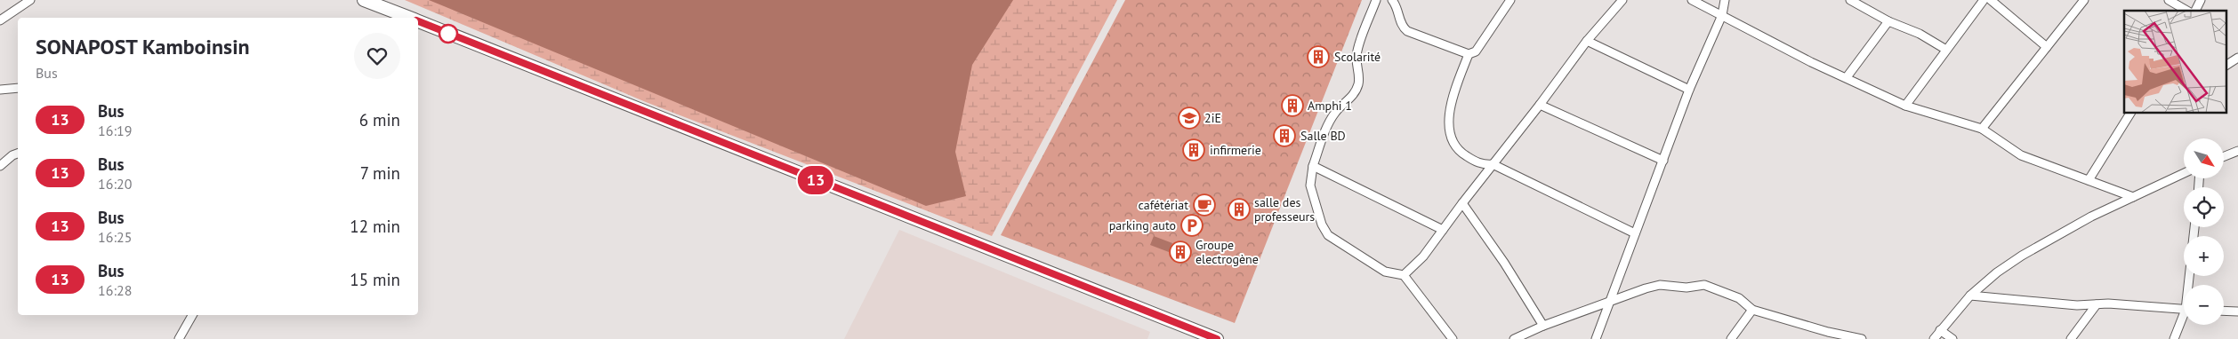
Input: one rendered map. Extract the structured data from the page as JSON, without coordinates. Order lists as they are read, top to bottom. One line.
{"places":{"building":["Scolarité","Amphi 1","Salle BD","infirmerie","salle des professeurs","Groupe electrogène"],"school or university":["2iE"],"cafe":["cafétériat"],"parking":["parking auto"]},"lines":["bus line 13"],"north":"bottom right","page":{"on_map":"13","heading":["SONAPOST Kamboinsin","Bus"],"list":[{"mark":"13","name":"Bus","note":"16:19","value":"6 min"},{"mark":"13","name":"Bus","note":"16:20","value":"7 min"},{"mark":"13","name":"Bus","note":"16:25","value":"12 min"},{"mark":"13","name":"Bus","note":"16:28","value":"15 min"}],"map_buttons":["+","−"]}}
